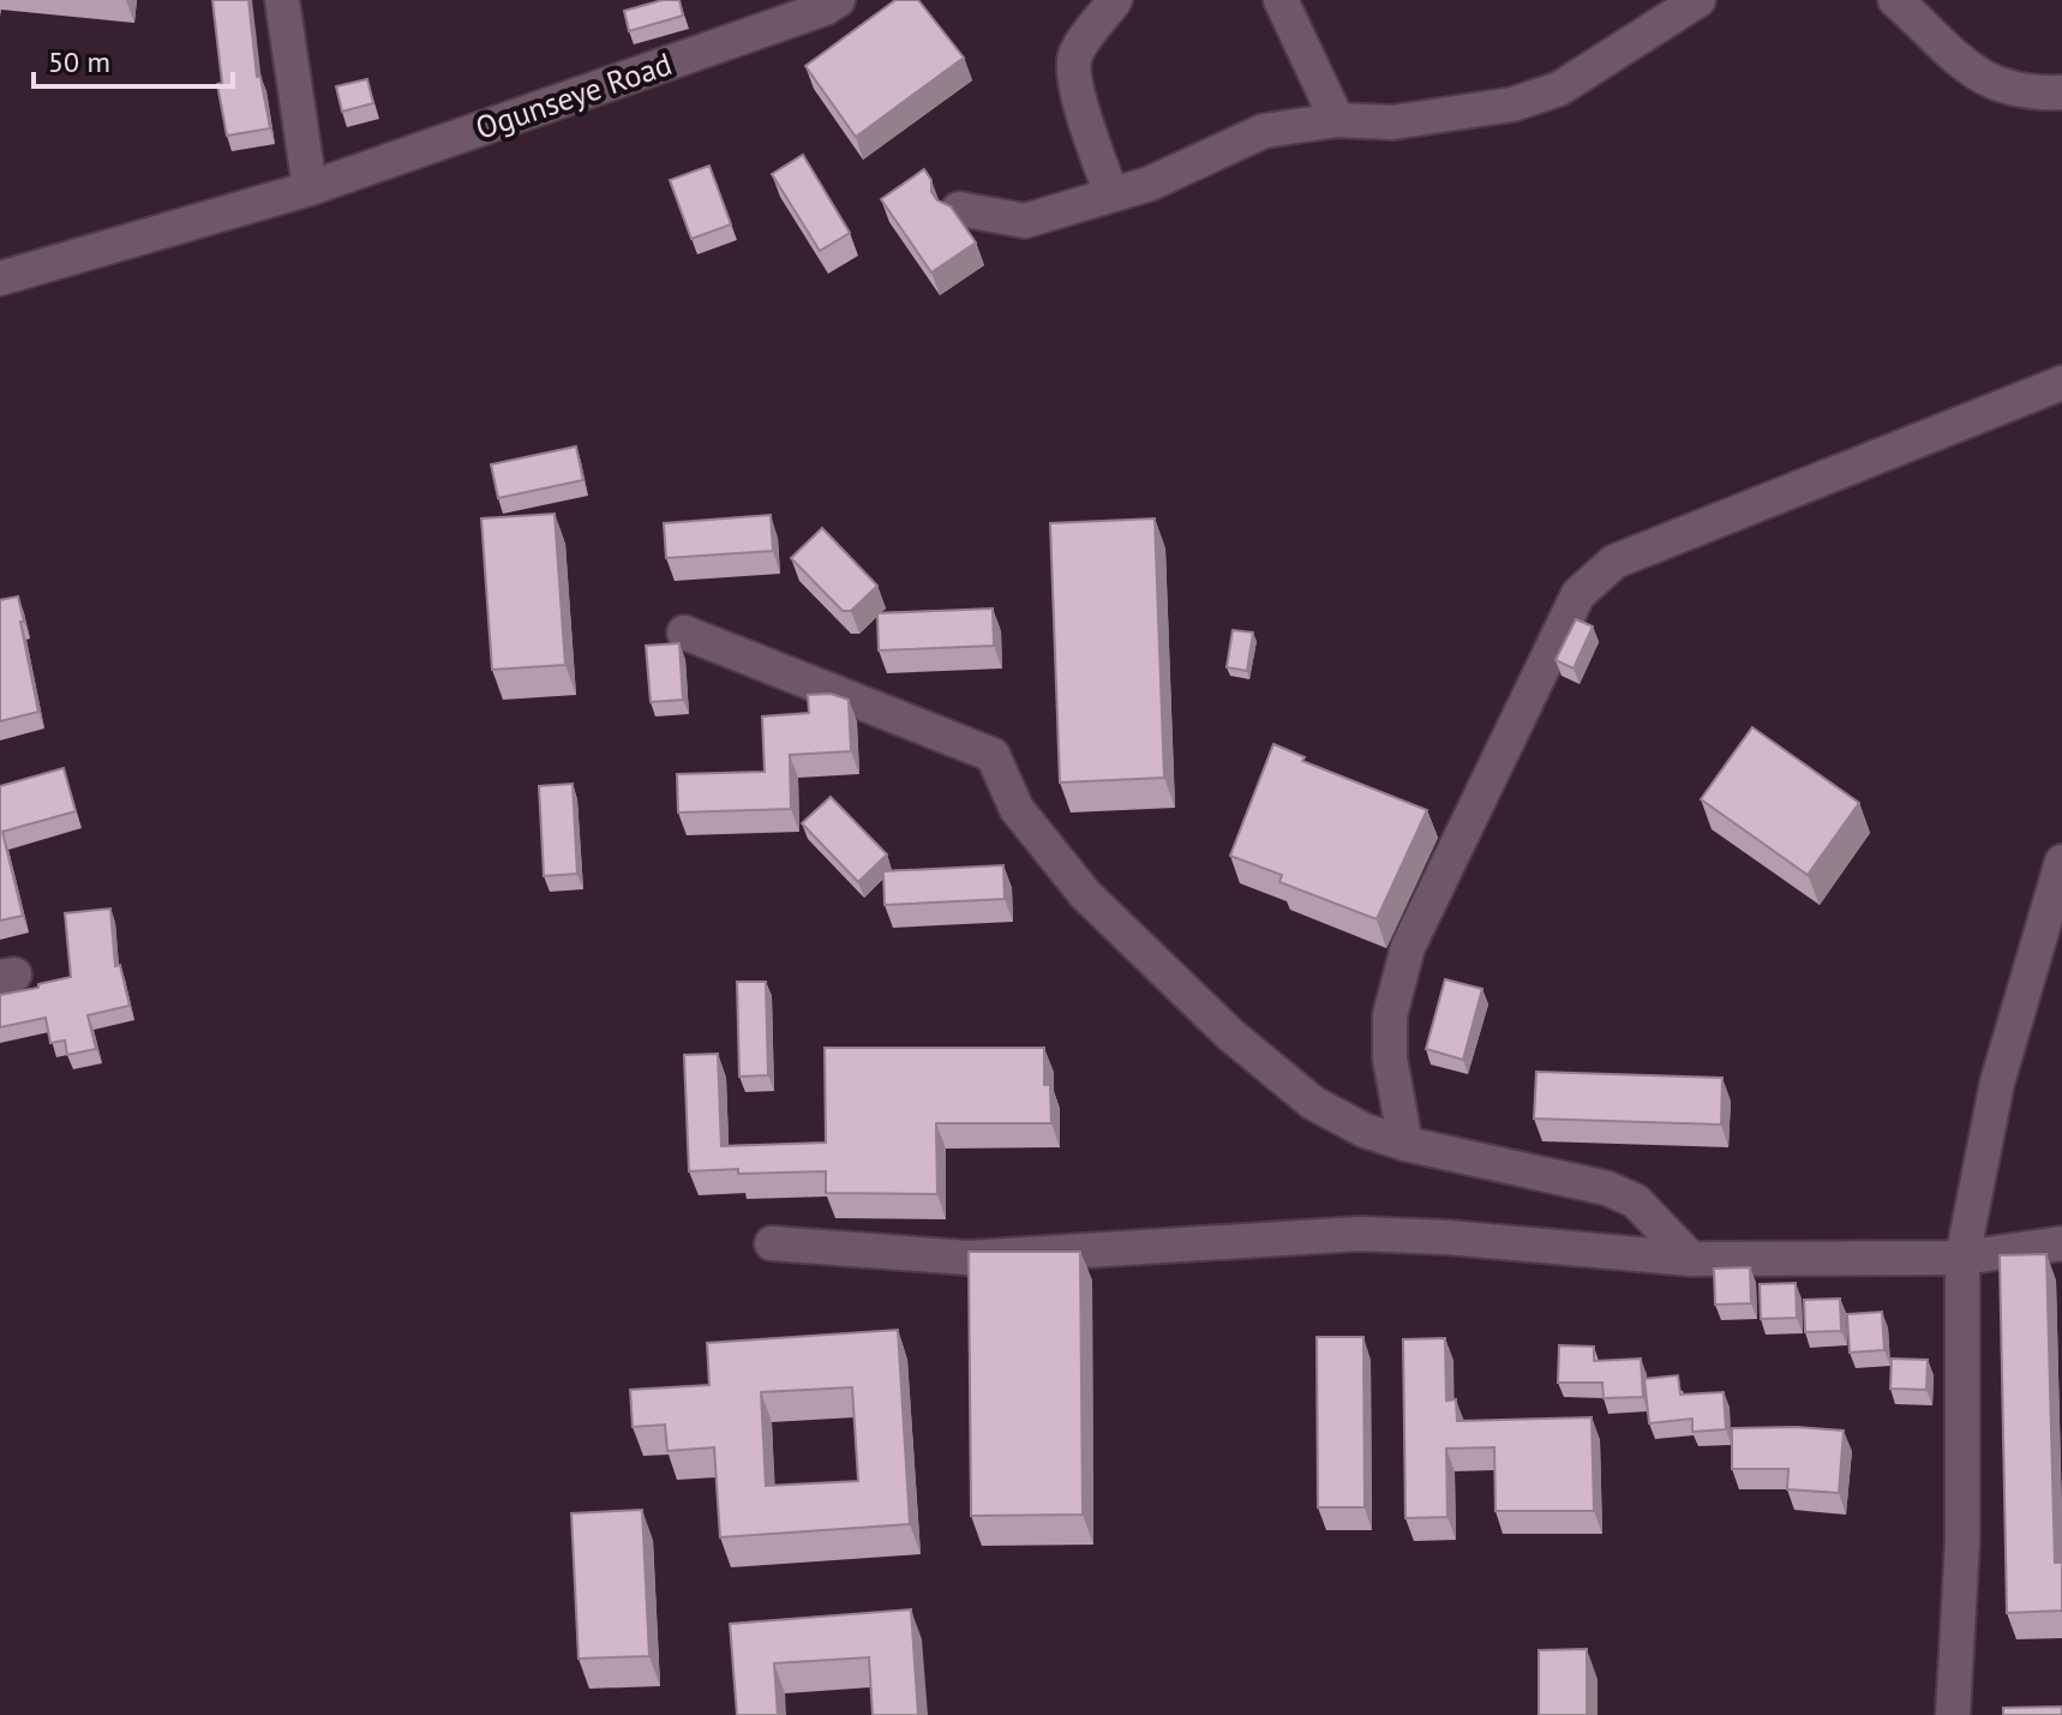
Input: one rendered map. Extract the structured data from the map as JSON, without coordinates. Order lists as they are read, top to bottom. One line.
{"streets":{"street":["Ogunseye Road"]},"scale_bar":"50 m"}
